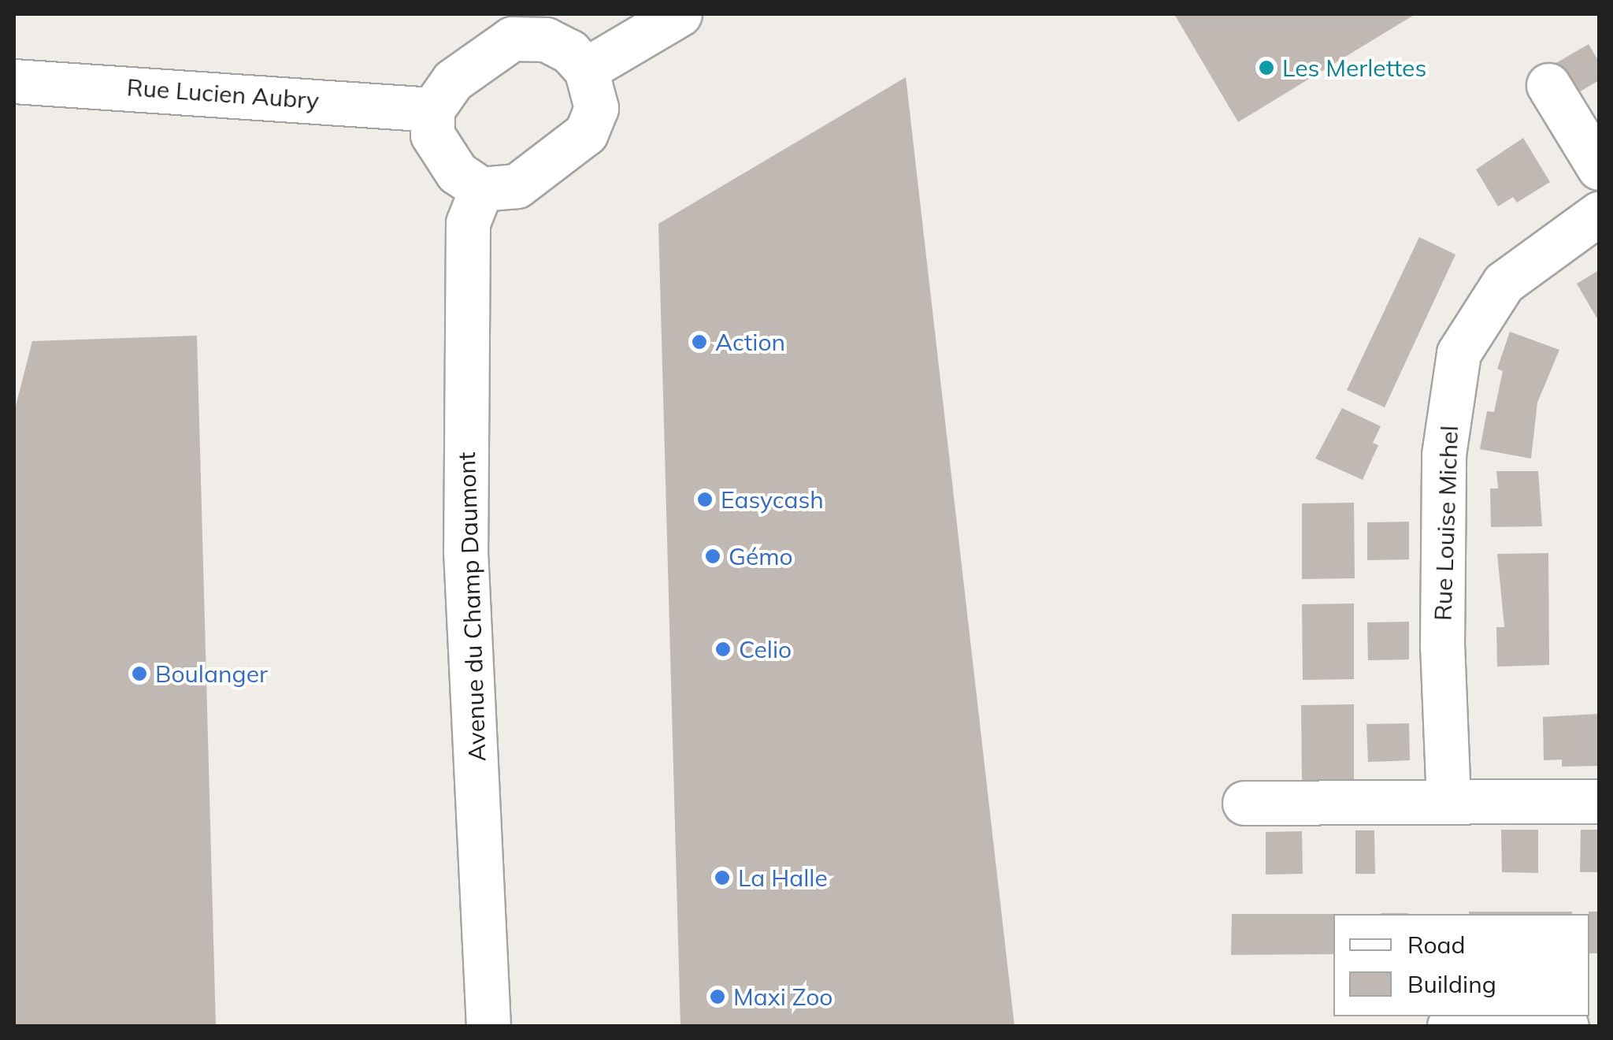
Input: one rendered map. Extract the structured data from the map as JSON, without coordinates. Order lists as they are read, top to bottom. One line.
{"streets":{"street":["Rue Lucien Aubry","Rue Louise Michel","Avenue du Champ Daumont"]},"crossings":[["Rue Lucien Aubry","Avenue du Champ Daumont"]],"places":["Les Merlettes","Action","Easycash","Gémo","Celio","Boulanger","La Halle","Maxi Zoo"],"legend":["Road","Building"]}
